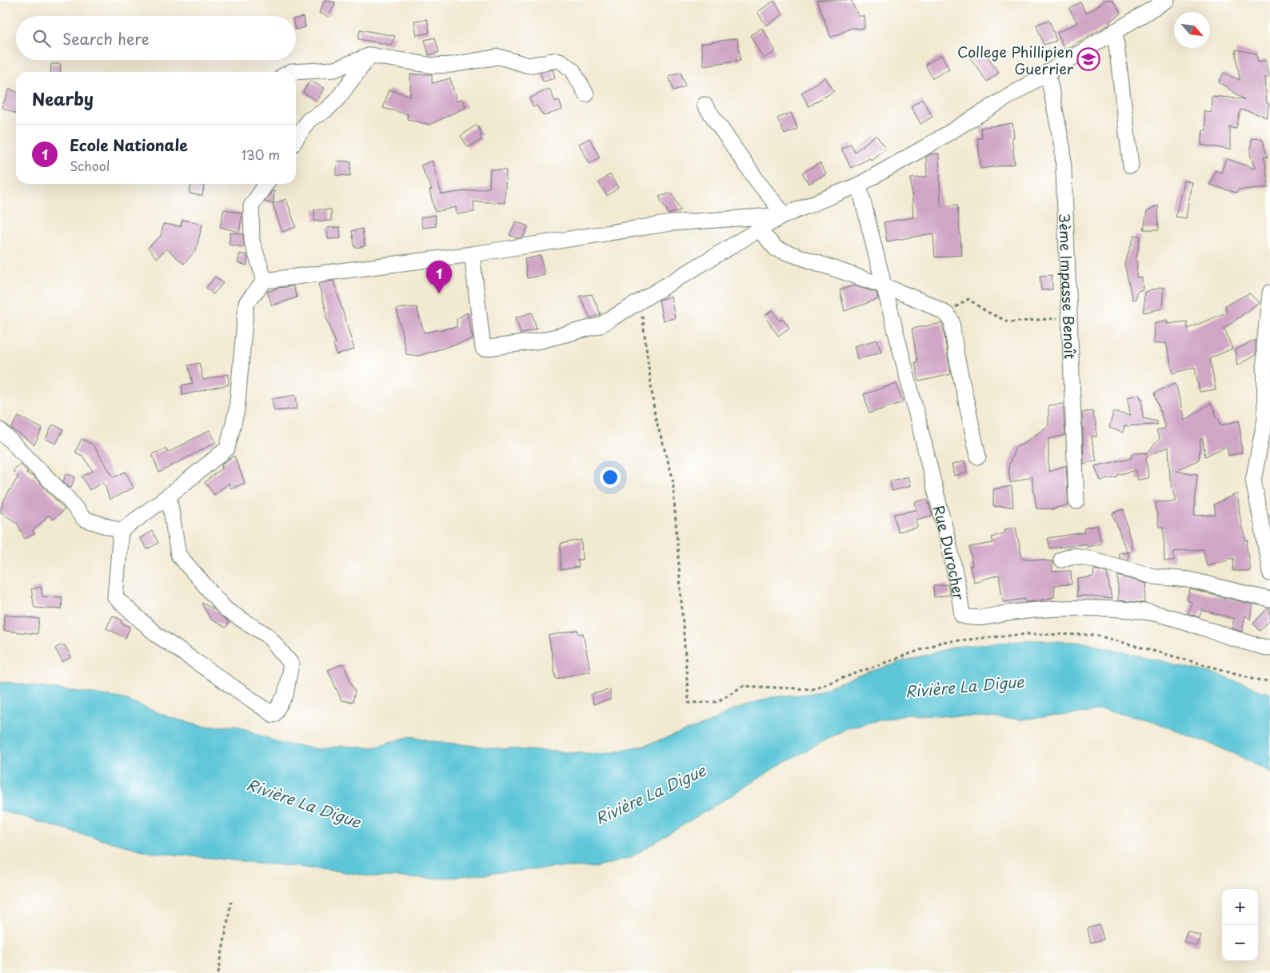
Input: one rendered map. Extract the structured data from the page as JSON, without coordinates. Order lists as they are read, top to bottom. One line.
{"streets":{"street":["3ème Impasse Benoît","Rue Durocher"]},"water":["Rivière La Digue"],"places":{"school or university":["College Phillipien Guerrier"]},"north":"bottom right","page":{"search":"Search here","heading":"Nearby","list":[{"mark":"1","name":"Ecole Nationale","note":"School","value":"130 m"}],"pins":"1","map_buttons":["+","−"]}}
